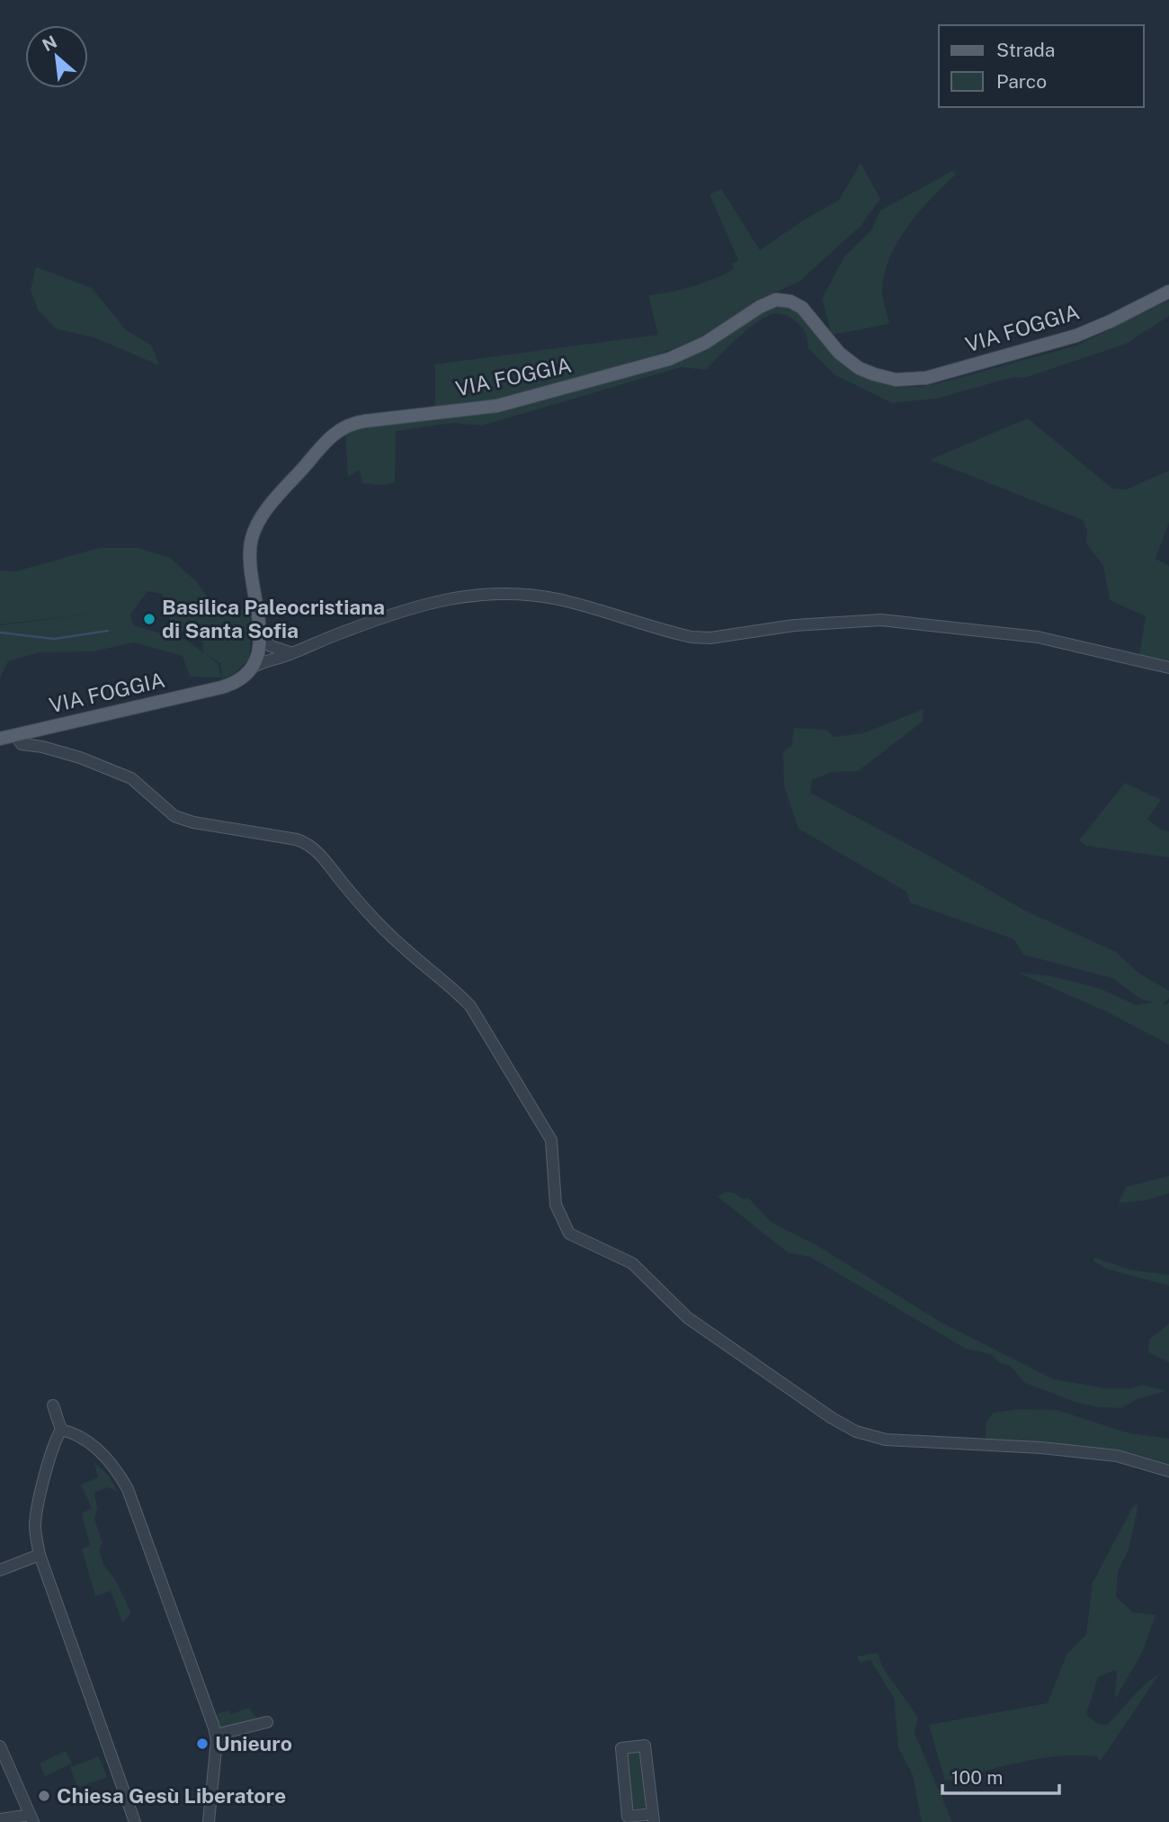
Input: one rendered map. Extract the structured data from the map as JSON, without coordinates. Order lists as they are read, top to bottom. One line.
{"streets":{"main road":["VIA FOGGIA"]},"places":["Basilica Paleocristiana di Santa Sofia","Unieuro","Chiesa Gesù Liberatore"],"legend":["Strada","Parco"],"scale_bar":"100 m","north":"top left"}
